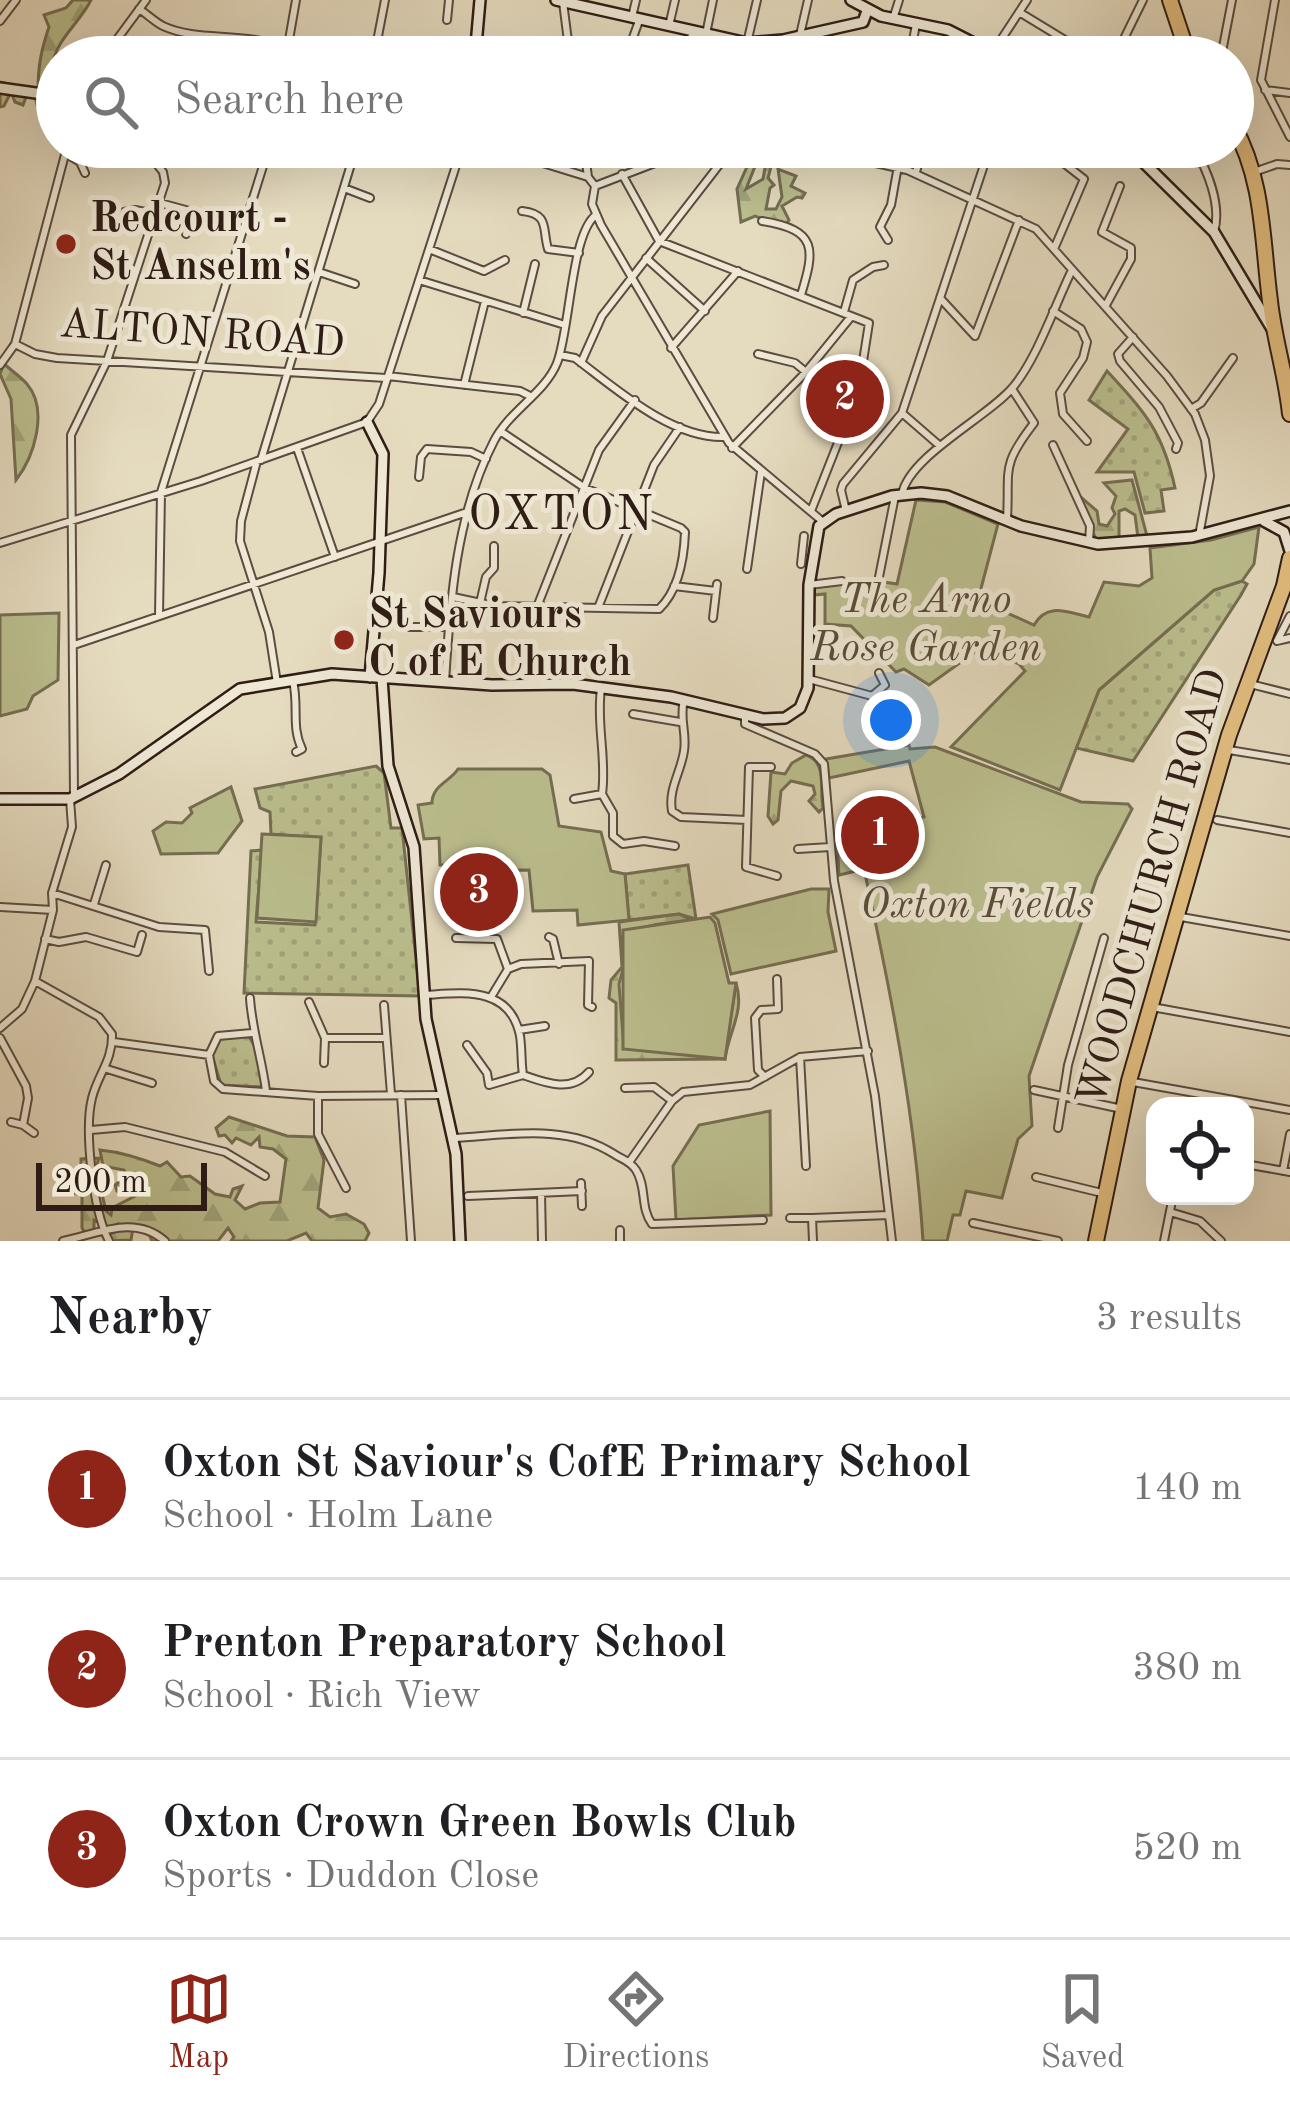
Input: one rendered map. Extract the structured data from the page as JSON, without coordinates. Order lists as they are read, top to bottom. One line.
{"streets":{"highway":["WOODCHURCH ROAD"],"street":["ALTON ROAD"]},"districts":["OXTON"],"parks":["The Arno Rose Garden","Oxton Fields"],"places":["Redcourt - St Anselm's","St Saviours C of E Church"],"scale_bar":"200 m","page":{"search":"Search here","pins":["2","1","3"],"scale":"200 m","heading":["Nearby","3 results"],"list":[{"mark":"1","name":"Oxton St Saviour's CofE Primary School","note":"School · Holm Lane","value":"140 m"},{"mark":"2","name":"Prenton Preparatory School","note":"School · Rich View","value":"380 m"},{"mark":"3","name":"Oxton Crown Green Bowls Club","note":"Sports · Duddon Close","value":"520 m"}],"nav":["Map","Directions","Saved"]}}
